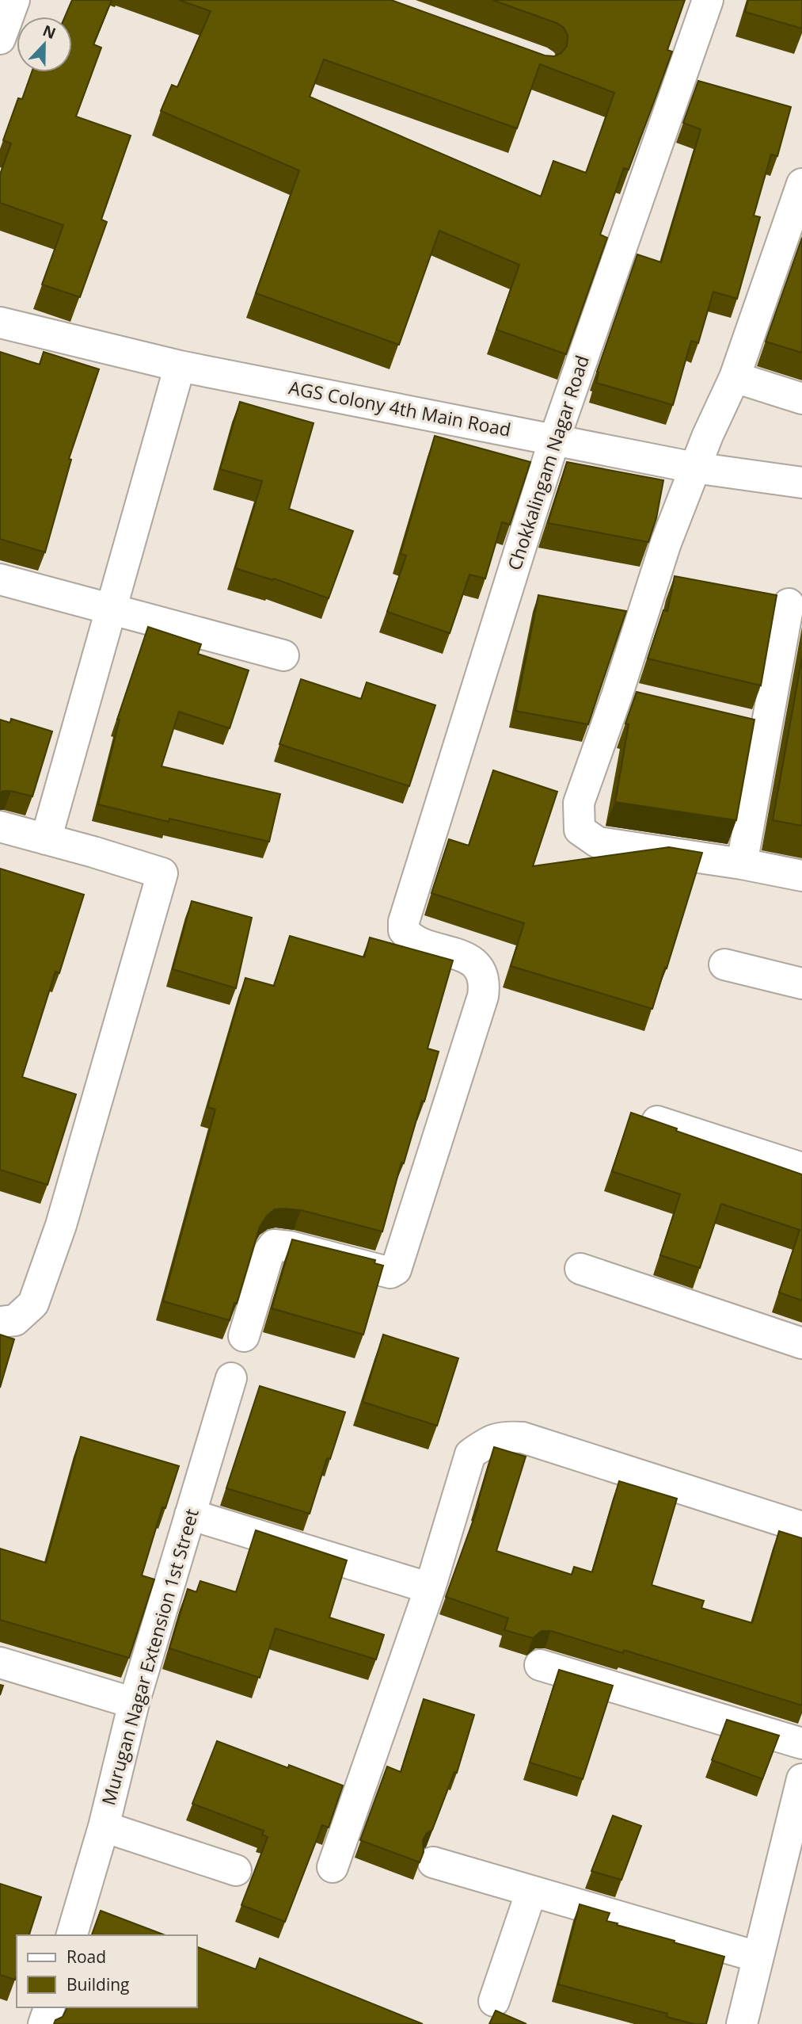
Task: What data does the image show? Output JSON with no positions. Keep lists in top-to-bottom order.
{
  "streets": {
    "street": ["AGS Colony 4th Main Road", "Chokkalingam Nagar Road", "Murugan Nagar Extension 1st Street"]
  },
  "crossings": [
    ["AGS Colony 4th Main Road", "Chokkalingam Nagar Road"]
  ],
  "legend": ["Road", "Building"],
  "north": "top"
}
